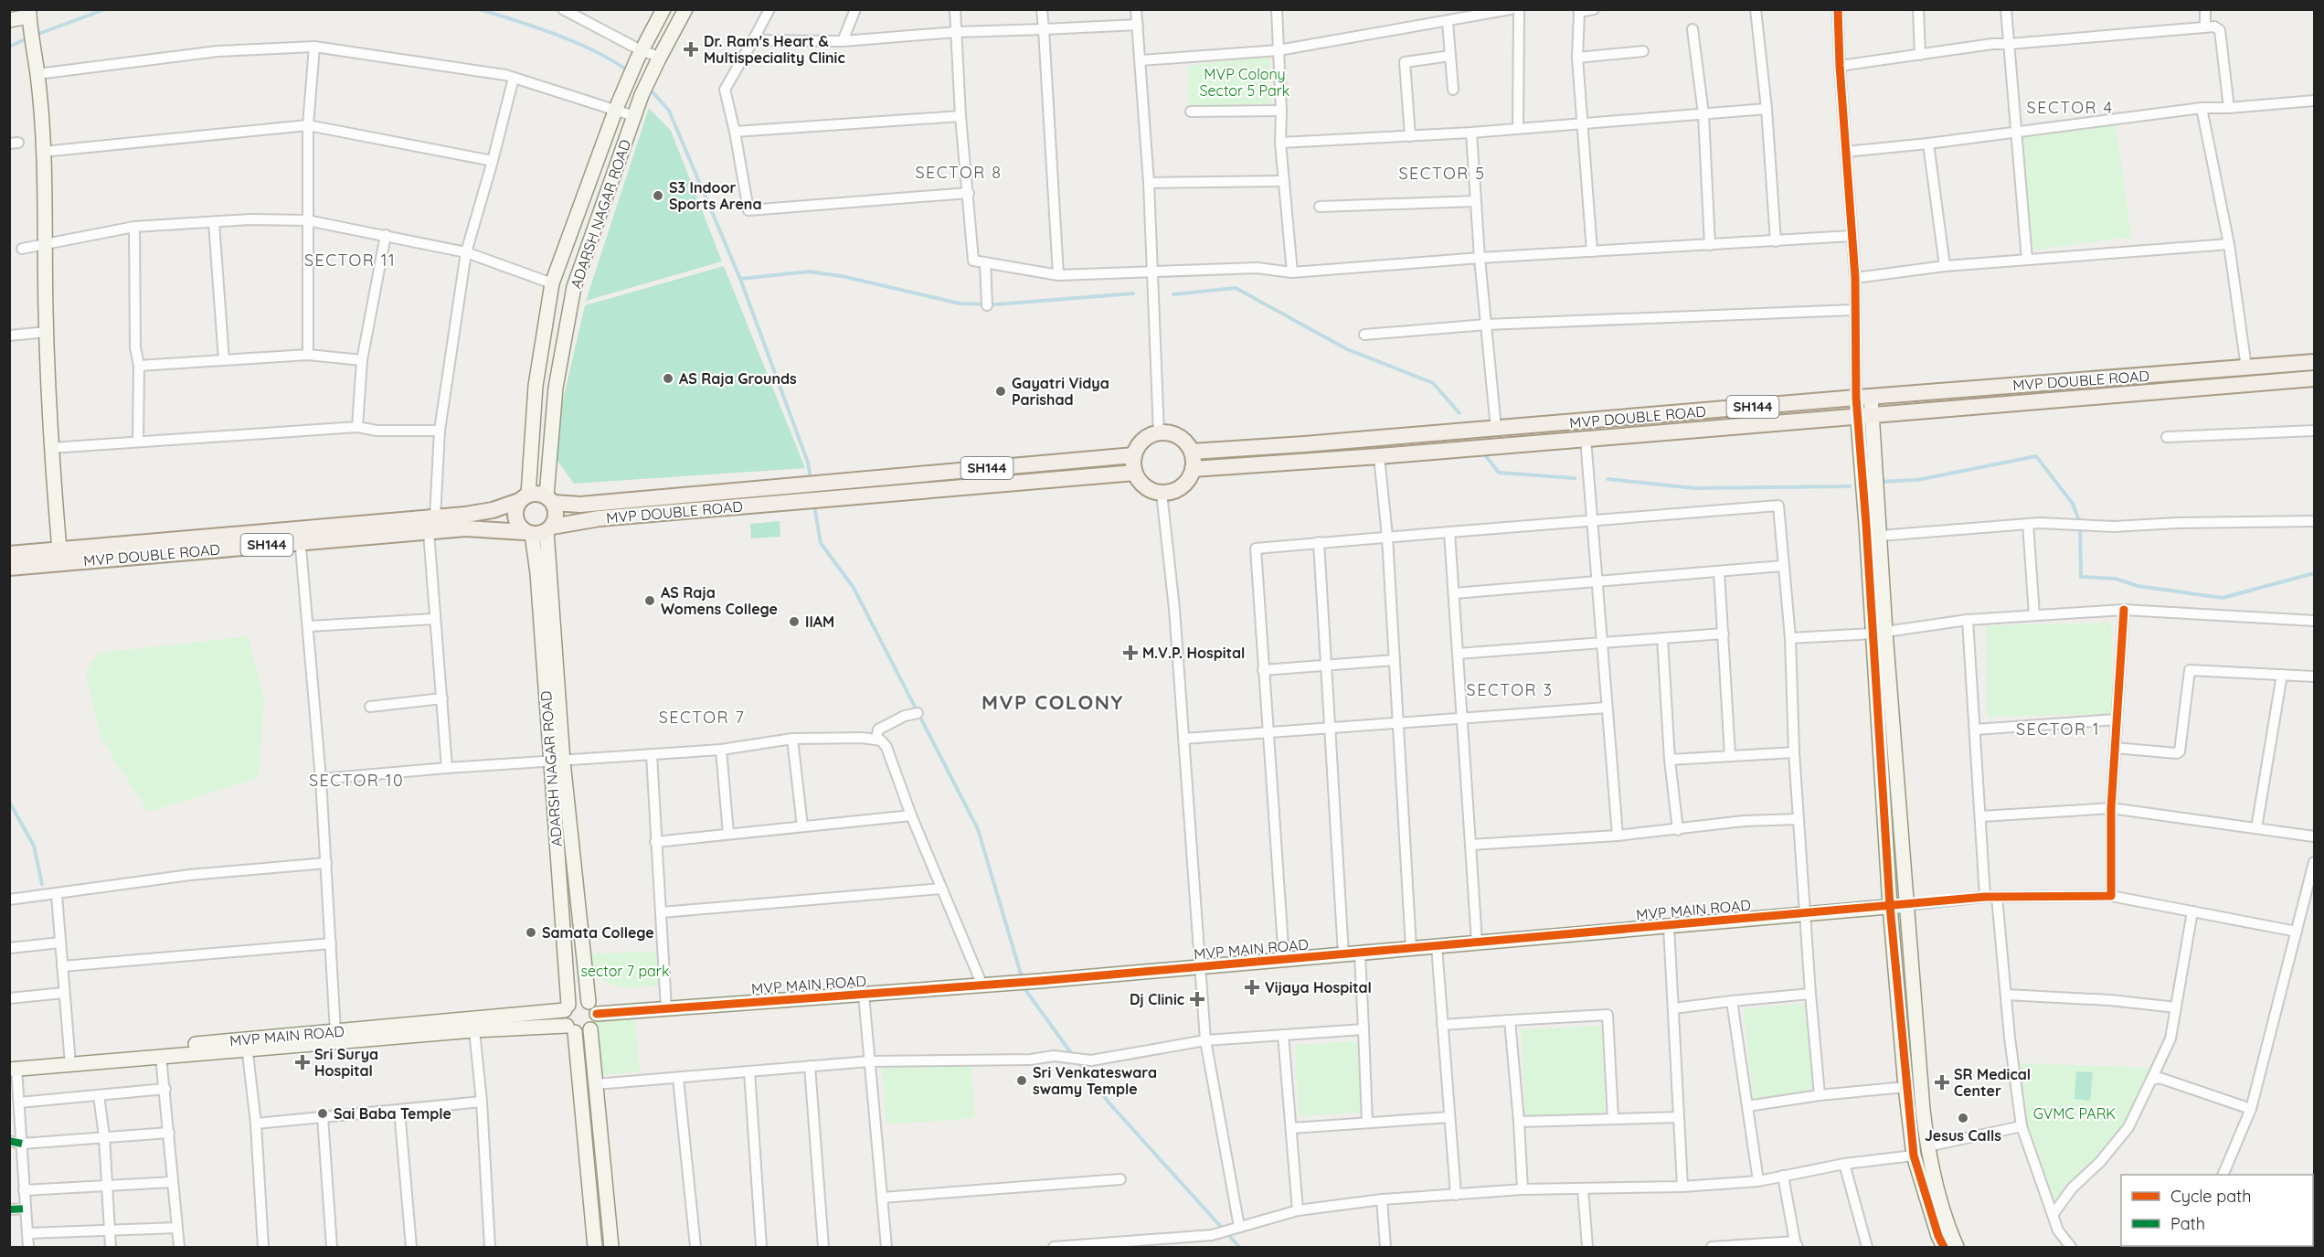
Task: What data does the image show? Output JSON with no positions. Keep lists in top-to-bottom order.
{
  "streets": {
    "main road": ["MVP DOUBLE ROAD", "SH144"],
    "street": ["ADARSH NAGAR ROAD", "MVP MAIN ROAD"]
  },
  "crossings": [
    ["ADARSH NAGAR ROAD", "MVP DOUBLE ROAD"],
    ["ADARSH NAGAR ROAD", "SH144"],
    ["ADARSH NAGAR ROAD", "MVP MAIN ROAD"],
    ["MVP DOUBLE ROAD", "SH144"]
  ],
  "districts": [
    "SECTOR 4",
    "SECTOR 8",
    "SECTOR 5",
    "SECTOR 11",
    "SECTOR 3",
    "MVP COLONY",
    "SECTOR 7",
    "SECTOR 1",
    "SECTOR 10"
  ],
  "parks": ["MVP Colony Sector 5 Park", "sector 7 park", "GVMC PARK"],
  "places": {
    "health": [
      "Dr. Ram's Heart & Multispeciality Clinic",
      "M.V.P. Hospital",
      "Vijaya Hospital",
      "Dj Clinic",
      "Sri Surya Hospital",
      "SR Medical Center"
    ],
    "other": [
      "S3 Indoor Sports Arena",
      "AS Raja Grounds",
      "Gayatri Vidya Parishad",
      "AS Raja Womens College",
      "IIAM",
      "Samata College",
      "Sri Venkateswara swamy Temple",
      "Sai Baba Temple",
      "Jesus Calls"
    ]
  },
  "legend": ["Cycle path", "Path"]
}
